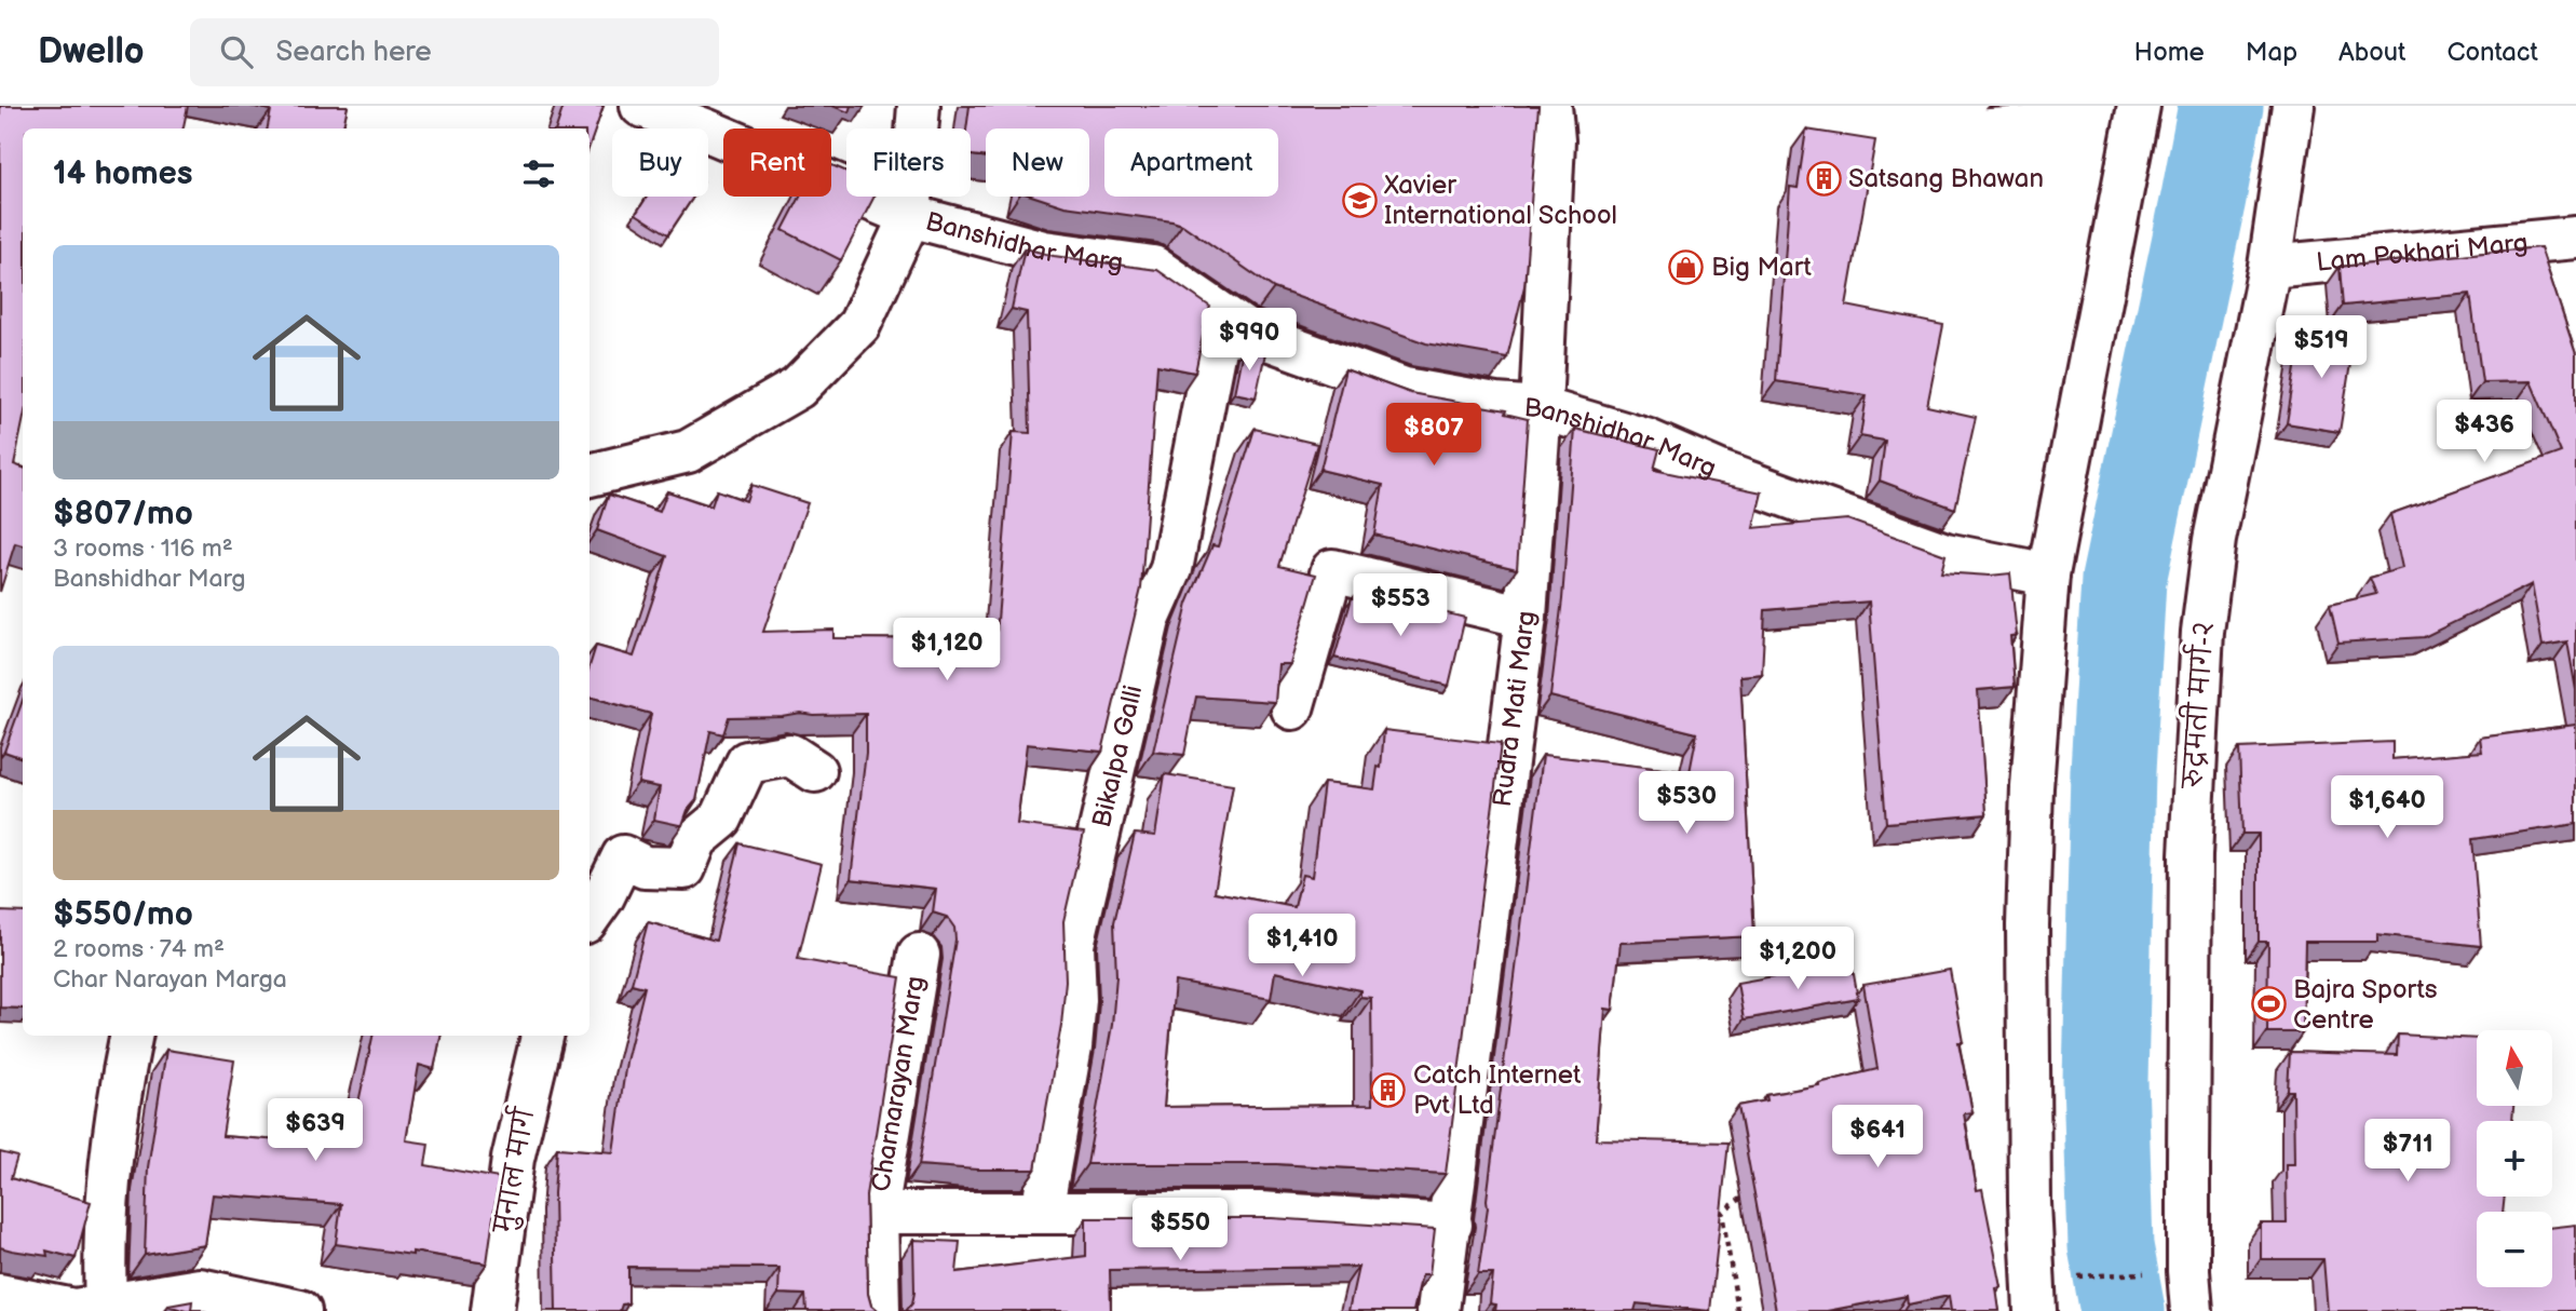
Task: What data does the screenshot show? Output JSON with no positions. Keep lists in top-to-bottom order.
{
  "streets": {
    "street": [
      "Banshidhar Marg",
      "Lam Pokhari Marg",
      "रुद्रमती मार्ग-२",
      "Rudra Mati Marg",
      "Bikalpa Galli",
      "Charnarayan Marg",
      "मुनाल मार्ग"
    ]
  },
  "crossings": [
    ["Banshidhar Marg", "Rudra Mati Marg"],
    ["Banshidhar Marg", "Bikalpa Galli"],
    ["Lam Pokhari Marg", "रुद्रमती मार्ग-२"],
    ["Rudra Mati Marg", "Charnarayan Marg"],
    ["Bikalpa Galli", "Charnarayan Marg"]
  ],
  "places": {
    "building": ["Satsang Bhawan", "Catch Internet Pvt Ltd"],
    "school or university": ["Xavier International School"],
    "shop": ["Big Mart"],
    "sports": ["Bajra Sports Centre"]
  },
  "north": "top",
  "page": {
    "header": "Dwello",
    "search": "Search here",
    "nav": [
      "Home",
      "Map",
      "About",
      "Contact"
    ],
    "chip": [
      "Buy",
      "Rent",
      "Filters",
      "New",
      "Apartment"
    ],
    "heading": "14 homes",
    "list": [
      {
        "name": "$807/mo",
        "note": "3 rooms · 116 m² · Banshidhar Marg"
      },
      {
        "name": "$550/mo",
        "note": "2 rooms · 74 m² · Char Narayan Marga"
      }
    ],
    "price": [
      "$990",
      "$519",
      "$436",
      "$807",
      "$553",
      "$1,120",
      "$530",
      "$1,640",
      "$1,410",
      "$1,200",
      "$639",
      "$641",
      "$711",
      "$550"
    ],
    "map_buttons": ["+", "−"]
  }
}
